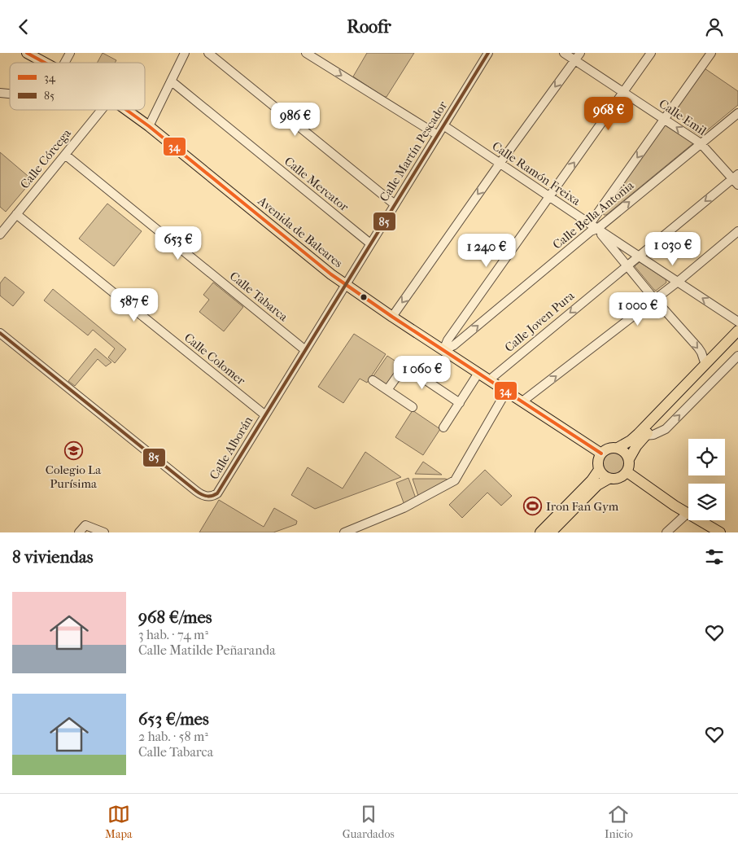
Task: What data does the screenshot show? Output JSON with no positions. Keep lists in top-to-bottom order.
{
  "streets": {
    "main road": ["Avenida de Baleares"],
    "street": [
      "Calle Emil",
      "Calle Martín Pescador",
      "Calle Córcega",
      "Calle Ramón Freixa",
      "Calle Mercator",
      "Calle Bella Antonia",
      "Calle Tabarca",
      "Calle Joven Pura",
      "Calle Colomer",
      "Calle Alborán"
    ]
  },
  "crossings": [
    ["Calle Emil", "Calle Bella Antonia"],
    ["Calle Emil", "Calle Joven Pura"],
    ["Calle Martín Pescador", "Calle Ramón Freixa"],
    ["Calle Martín Pescador", "Calle Mercator"],
    ["Calle Martín Pescador", "Avenida de Baleares"],
    ["Calle Martín Pescador", "Calle Alborán"],
    ["Calle Córcega", "Calle Tabarca"],
    ["Calle Córcega", "Calle Colomer"],
    ["Calle Ramón Freixa", "Calle Bella Antonia"],
    ["Calle Ramón Freixa", "Calle Joven Pura"],
    ["Calle Bella Antonia", "Avenida de Baleares"],
    ["Avenida de Baleares", "Calle Joven Pura"],
    ["Avenida de Baleares", "Calle Alborán"],
    ["Calle Tabarca", "Calle Alborán"],
    ["Calle Colomer", "Calle Alborán"]
  ],
  "places": {
    "school or university": ["Colegio La Purísima"],
    "sports": ["Iron Fan Gym"]
  },
  "lines": ["transit line 34", "transit line 85"],
  "legend": ["34", "85"],
  "page": {
    "header": "Roofr",
    "price": [
      "968 €",
      "986 €",
      "653 €",
      "1 030 €",
      "1 240 €",
      "587 €",
      "1 000 €",
      "1 060 €"
    ],
    "heading": "8 viviendas",
    "list": [
      {
        "name": "968 €/mes",
        "note": "3 hab. · 74 m² · Calle Matilde Peñaranda"
      },
      {
        "name": "653 €/mes",
        "note": "2 hab. · 58 m² · Calle Tabarca"
      }
    ],
    "tabs": ["Mapa", "Guardados", "Inicio"]
  }
}
